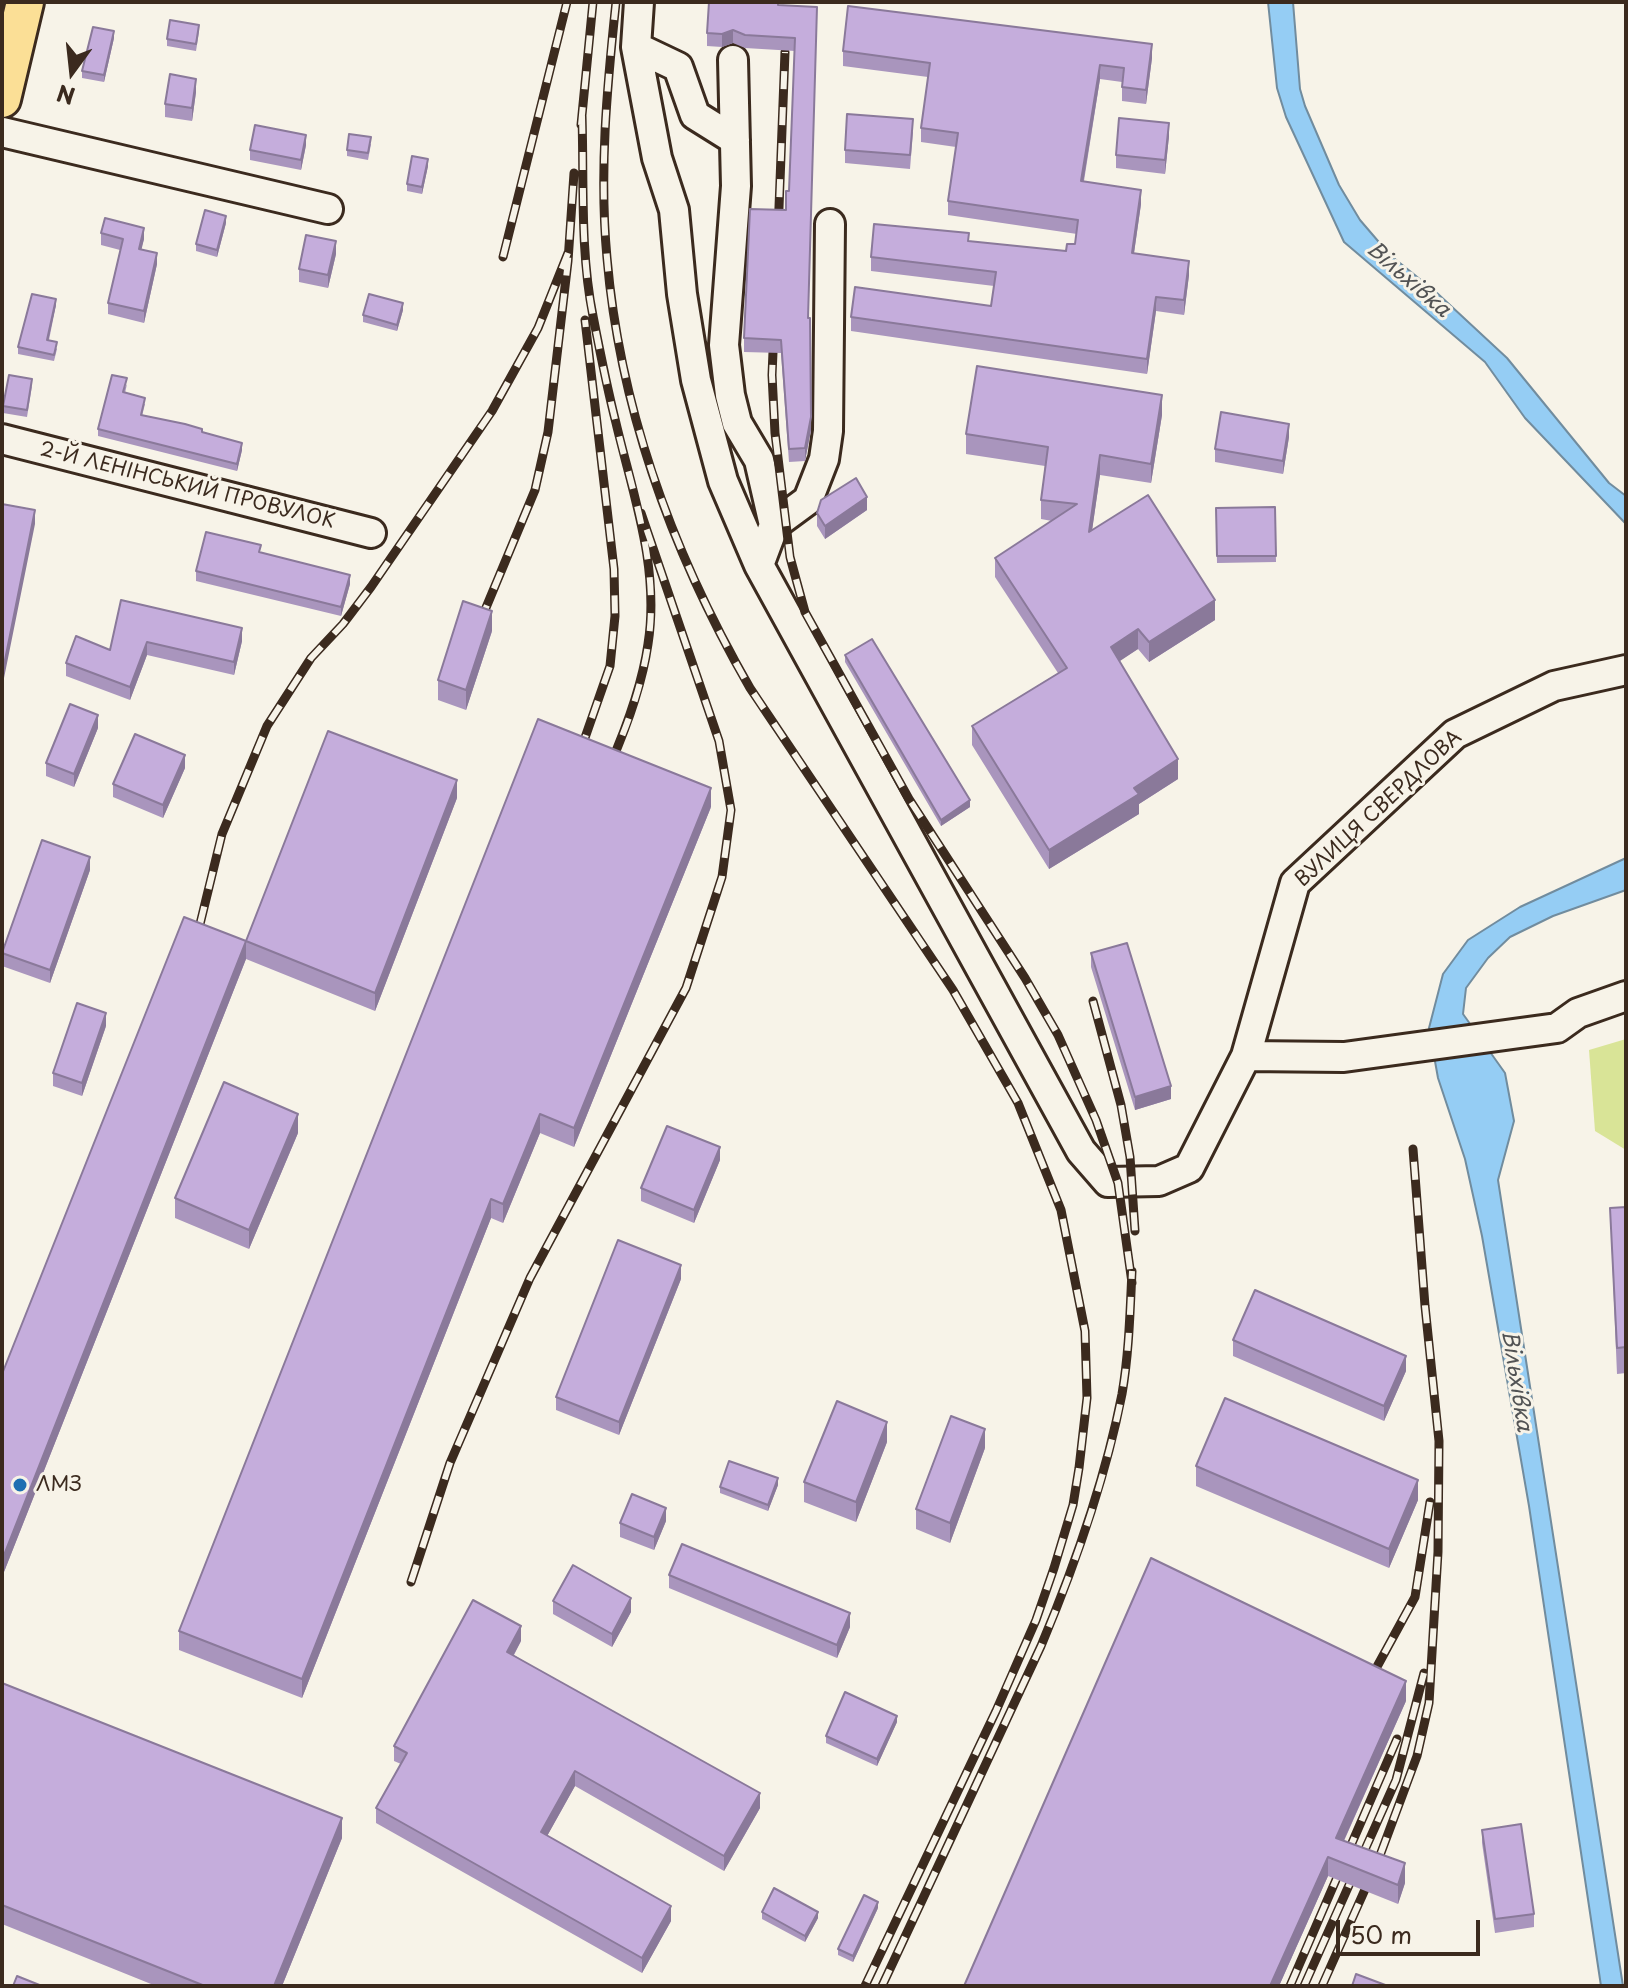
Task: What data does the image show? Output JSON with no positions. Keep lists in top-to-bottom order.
{
  "streets": {
    "street": ["2-Й ЛЕНІНСЬКИЙ ПРОВУЛОК", "ВУЛИЦЯ СВЕРДЛОВА"]
  },
  "water": ["Вільхівка"],
  "places": ["ЛМЗ"],
  "scale_bar": "50 m",
  "north": "bottom"
}
